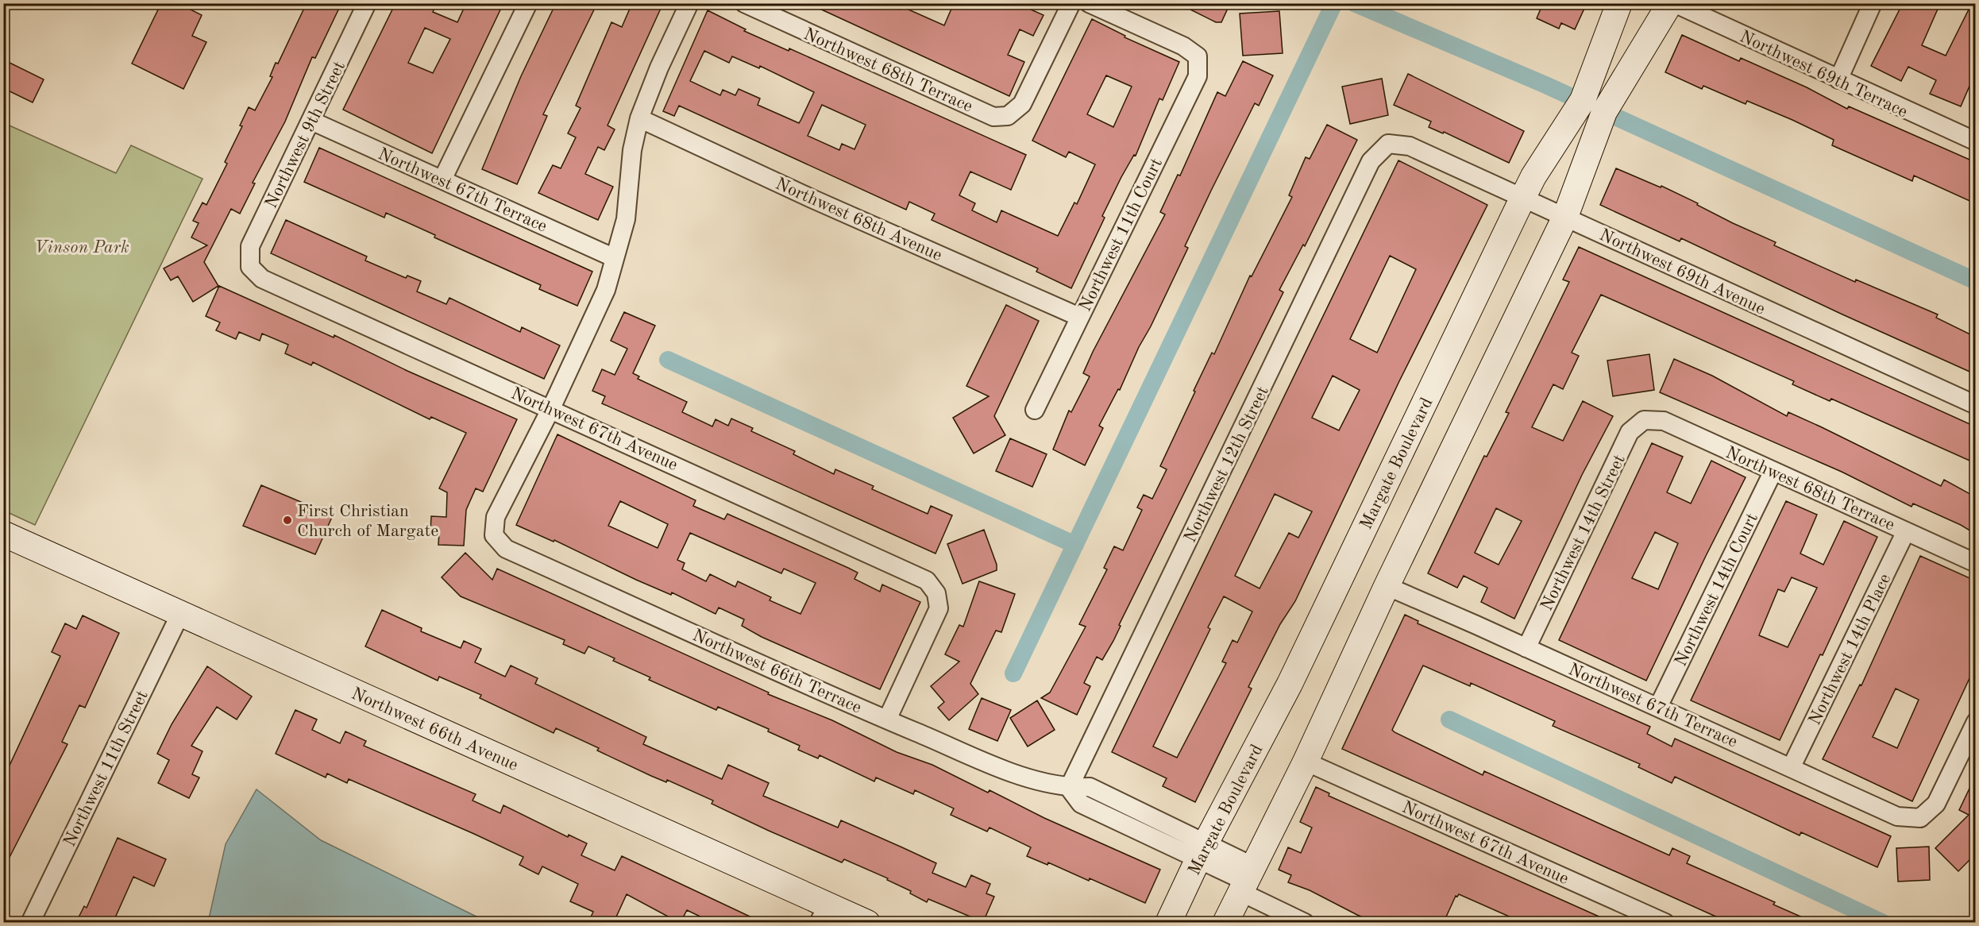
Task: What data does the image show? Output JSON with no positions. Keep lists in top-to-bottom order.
{
  "streets": {
    "street": [
      "Northwest 68th Terrace",
      "Northwest 69th Terrace",
      "Northwest 9th Street",
      "Northwest 67th Terrace",
      "Northwest 68th Avenue",
      "Northwest 11th Court",
      "Northwest 69th Avenue",
      "Northwest 67th Avenue",
      "Margate Boulevard",
      "Northwest 12th Street",
      "Northwest 14th Street",
      "Northwest 14th Court",
      "Northwest 14th Place",
      "Northwest 66th Terrace",
      "Northwest 66th Avenue",
      "Northwest 11th Street"
    ]
  },
  "crossings": [
    ["Northwest 68th Terrace", "Northwest 14th Street"],
    ["Northwest 68th Terrace", "Northwest 14th Court"],
    ["Northwest 68th Terrace", "Northwest 14th Place"],
    ["Northwest 9th Street", "Northwest 67th Terrace"],
    ["Northwest 9th Street", "Northwest 67th Avenue"],
    ["Northwest 67th Terrace", "Northwest 14th Street"],
    ["Northwest 67th Terrace", "Northwest 14th Court"],
    ["Northwest 67th Terrace", "Northwest 14th Place"],
    ["Northwest 68th Avenue", "Northwest 11th Court"],
    ["Northwest 69th Avenue", "Margate Boulevard"],
    ["Northwest 69th Avenue", "Northwest 12th Street"],
    ["Northwest 67th Avenue", "Northwest 66th Terrace"],
    ["Margate Boulevard", "Northwest 66th Terrace"],
    ["Northwest 12th Street", "Northwest 66th Terrace"],
    ["Northwest 66th Avenue", "Northwest 11th Street"]
  ],
  "parks": ["Vinson Park"],
  "places": ["First Christian Church of Margate"]
}
